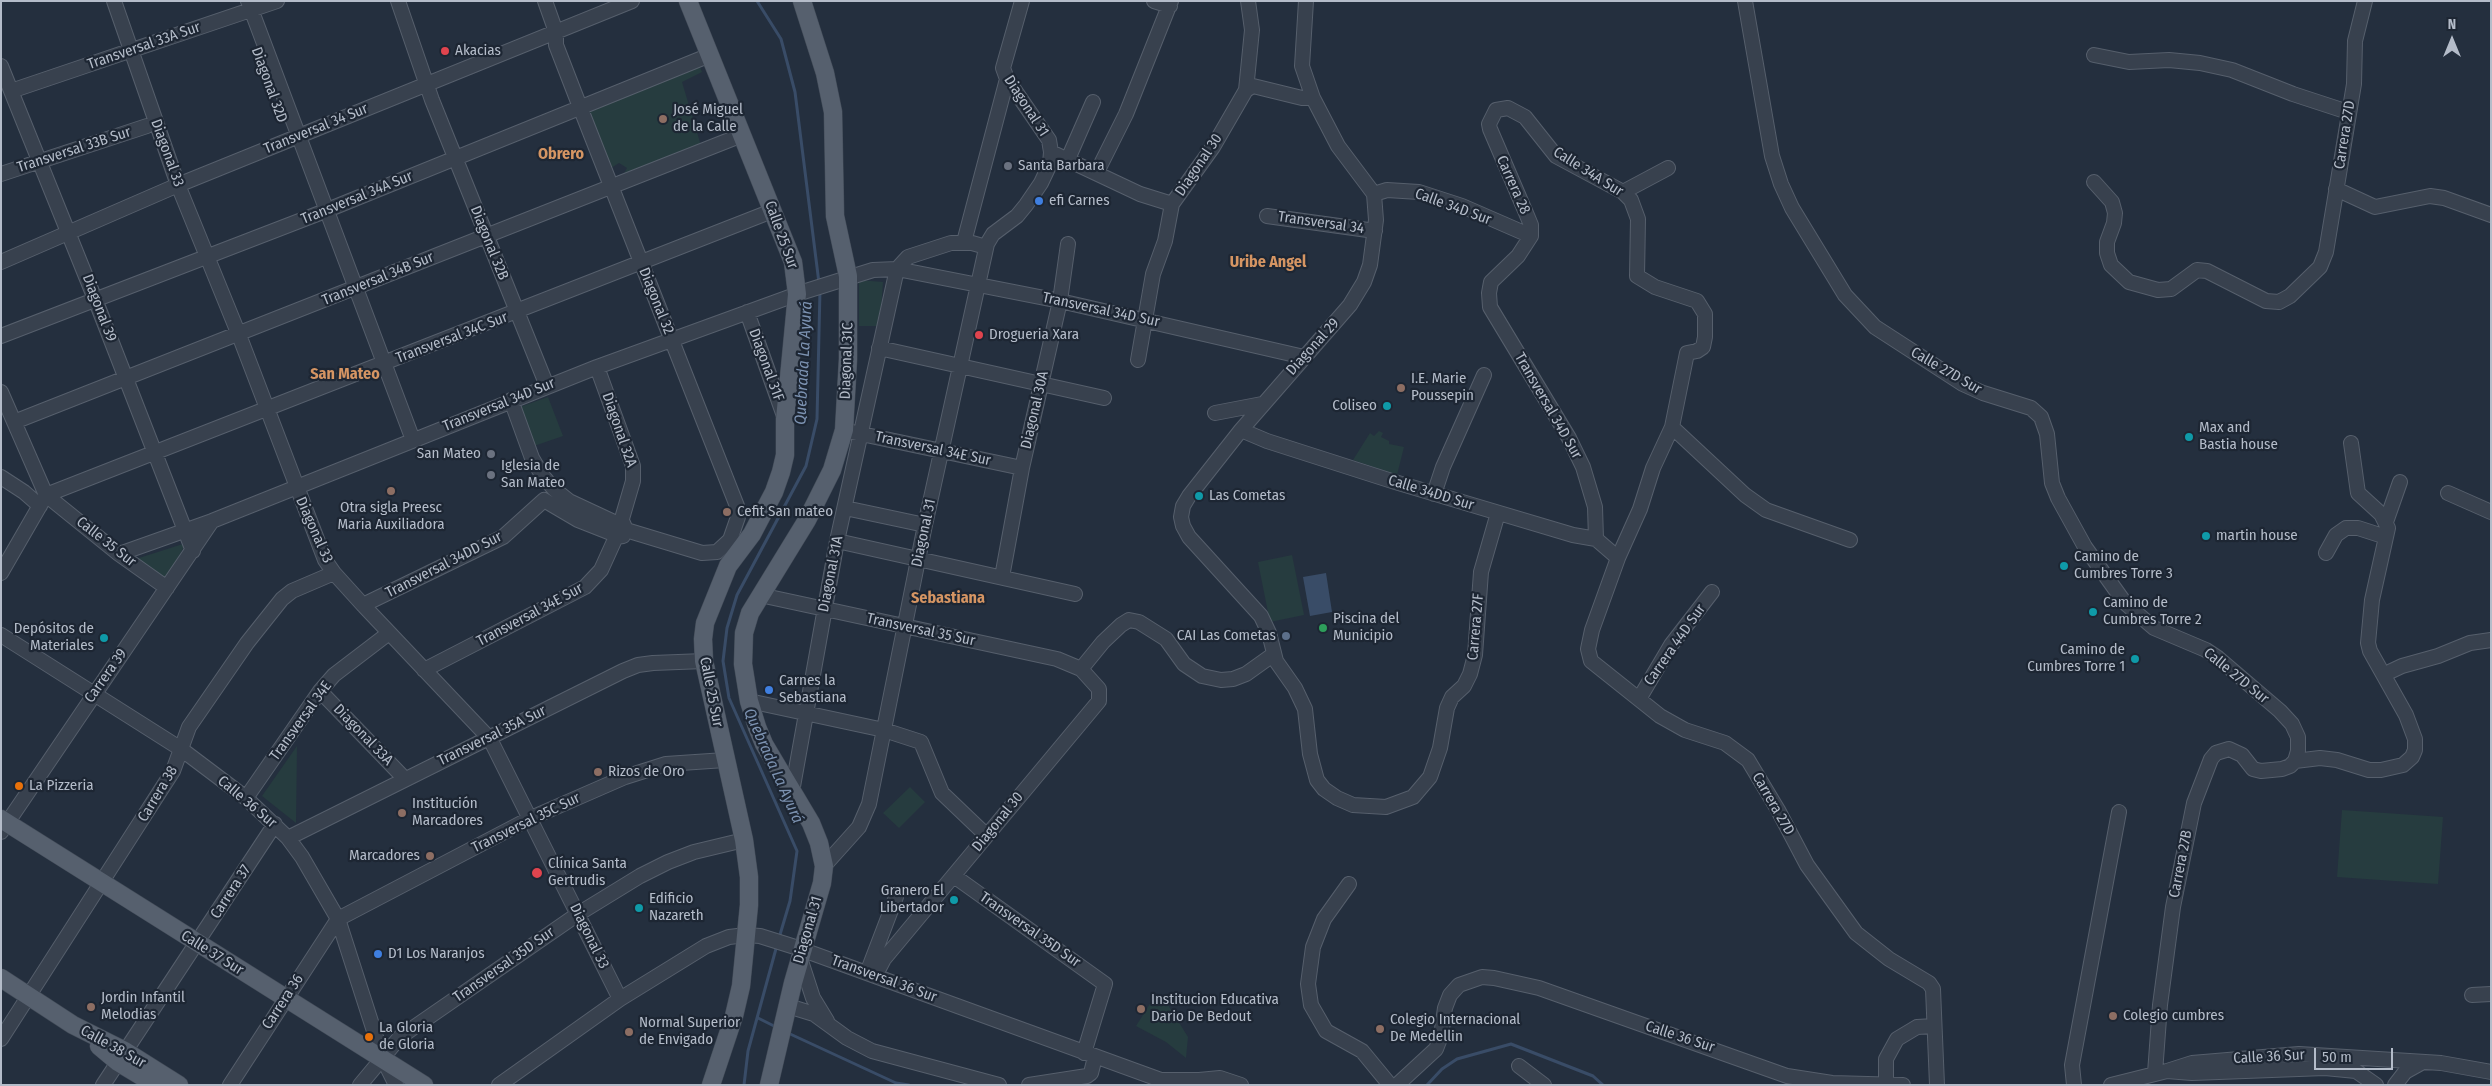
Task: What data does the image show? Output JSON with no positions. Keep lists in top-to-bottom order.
{
  "streets": {
    "main road": [
      "Diagonal 31",
      "Calle 25 Sur",
      "Diagonal 31C",
      "Calle 37 Sur",
      "Calle 38 Sur"
    ],
    "street": [
      "Transversal 33A Sur",
      "Diagonal 32D",
      "Transversal 34 Sur",
      "Carrera 27D",
      "Transversal 33B Sur",
      "Diagonal 33",
      "Diagonal 30",
      "Calle 34A Sur",
      "Carrera 28",
      "Transversal 34A Sur",
      "Calle 34D Sur",
      "Transversal 34",
      "Diagonal 32B",
      "Transversal 34B Sur",
      "Diagonal 32",
      "Diagonal 39",
      "Transversal 34D Sur",
      "Transversal 34C Sur",
      "Diagonal 29",
      "Diagonal 31F",
      "Calle 27D Sur",
      "Diagonal 30A",
      "Diagonal 32A",
      "Transversal 34E Sur",
      "Calle 34DD Sur",
      "Calle 35 Sur",
      "Transversal 34DD Sur",
      "Diagonal 31A",
      "Carrera 27F",
      "Transversal 35 Sur",
      "Carrera 44D Sur",
      "Carrera 39",
      "Transversal 34E",
      "Diagonal 33A",
      "Transversal 35A Sur",
      "Carrera 38",
      "Calle 36 Sur",
      "Transversal 35C Sur",
      "Carrera 27B",
      "Carrera 37",
      "Transversal 35D Sur",
      "Transversal 36 Sur",
      "Carrera 36"
    ]
  },
  "crossings": [
    ["Transversal 33A Sur", "Diagonal 32D"],
    ["Transversal 33A Sur", "Diagonal 33"],
    ["Transversal 33A Sur", "Diagonal 39"],
    ["Diagonal 32D", "Transversal 34 Sur"],
    ["Diagonal 32D", "Transversal 34A Sur"],
    ["Diagonal 32D", "Transversal 34B Sur"],
    ["Diagonal 32D", "Transversal 34D Sur"],
    ["Diagonal 32D", "Transversal 34C Sur"],
    ["Diagonal 31", "Transversal 34D Sur"],
    ["Diagonal 31", "Diagonal 31C"],
    ["Diagonal 31", "Transversal 34E Sur"],
    ["Diagonal 31", "Transversal 35 Sur"],
    ["Diagonal 31", "Transversal 36 Sur"],
    ["Transversal 34 Sur", "Diagonal 33"],
    ["Transversal 34 Sur", "Diagonal 32B"],
    ["Transversal 34 Sur", "Diagonal 32"],
    ["Transversal 34 Sur", "Diagonal 39"],
    ["Carrera 27D", "Calle 34A Sur"],
    ["Carrera 27D", "Carrera 44D Sur"],
    ["Transversal 33B Sur", "Diagonal 33"],
    ["Transversal 33B Sur", "Diagonal 39"],
    ["Diagonal 33", "Transversal 34A Sur"],
    ["Diagonal 33", "Transversal 34B Sur"],
    ["Diagonal 33", "Transversal 34D Sur"],
    ["Diagonal 33", "Transversal 34C Sur"],
    ["Diagonal 33", "Transversal 34E Sur"],
    ["Diagonal 33", "Transversal 34DD Sur"],
    ["Diagonal 33", "Transversal 34E"],
    ["Diagonal 33", "Transversal 35A Sur"],
    ["Diagonal 33", "Carrera 38"],
    ["Diagonal 33", "Transversal 35C Sur"],
    ["Diagonal 33", "Transversal 35D Sur"],
    ["Diagonal 33", "Transversal 36 Sur"],
    ["Diagonal 30", "Transversal 34D Sur"],
    ["Diagonal 30", "Transversal 35 Sur"],
    ["Diagonal 30", "Transversal 35D Sur"],
    ["Diagonal 30", "Transversal 36 Sur"],
    ["Calle 34A Sur", "Carrera 28"],
    ["Carrera 28", "Calle 34D Sur"],
    ["Carrera 28", "Transversal 34D Sur"],
    ["Transversal 34A Sur", "Calle 25 Sur"],
    ["Transversal 34A Sur", "Diagonal 32B"],
    ["Transversal 34A Sur", "Diagonal 32"],
    ["Transversal 34A Sur", "Diagonal 39"],
    ["Calle 34D Sur", "Transversal 34D Sur"],
    ["Calle 34D Sur", "Diagonal 29"],
    ["Transversal 34", "Diagonal 29"],
    ["Calle 25 Sur", "Transversal 34B Sur"],
    ["Calle 25 Sur", "Transversal 34D Sur"],
    ["Calle 25 Sur", "Transversal 34C Sur"],
    ["Calle 25 Sur", "Diagonal 31F"],
    ["Calle 25 Sur", "Transversal 35A Sur"],
    ["Calle 25 Sur", "Transversal 35C Sur"],
    ["Calle 25 Sur", "Transversal 35D Sur"],
    ["Calle 25 Sur", "Transversal 36 Sur"],
    ["Diagonal 32B", "Transversal 34B Sur"],
    ["Diagonal 32B", "Transversal 34D Sur"],
    ["Diagonal 32B", "Transversal 34C Sur"],
    ["Transversal 34B Sur", "Diagonal 32"],
    ["Transversal 34B Sur", "Diagonal 39"],
    ["Diagonal 32", "Transversal 34D Sur"],
    ["Diagonal 32", "Transversal 34C Sur"],
    ["Diagonal 32", "Diagonal 32A"],
    ["Diagonal 32", "Transversal 34E Sur"],
    ["Diagonal 32", "Transversal 34DD Sur"],
    ["Diagonal 39", "Transversal 34D Sur"],
    ["Diagonal 39", "Transversal 34C Sur"],
    ["Diagonal 39", "Carrera 39"],
    ["Transversal 34D Sur", "Diagonal 29"],
    ["Transversal 34D Sur", "Diagonal 31F"],
    ["Transversal 34D Sur", "Diagonal 30A"],
    ["Transversal 34D Sur", "Diagonal 32A"],
    ["Transversal 34D Sur", "Calle 34DD Sur"],
    ["Transversal 34D Sur", "Calle 35 Sur"],
    ["Transversal 34D Sur", "Diagonal 31A"],
    ["Transversal 34D Sur", "Carrera 39"],
    ["Transversal 34C Sur", "Calle 35 Sur"],
    ["Diagonal 29", "Calle 34DD Sur"],
    ["Diagonal 29", "Carrera 27F"],
    ["Diagonal 31C", "Transversal 34E Sur"],
    ["Diagonal 31C", "Diagonal 31A"],
    ["Diagonal 31C", "Transversal 35 Sur"],
    ["Calle 27D Sur", "Carrera 27B"],
    ["Diagonal 30A", "Transversal 34E Sur"],
    ["Diagonal 32A", "Transversal 34E Sur"],
    ["Diagonal 32A", "Transversal 34DD Sur"],
    ["Transversal 34E Sur", "Transversal 34DD Sur"],
    ["Transversal 34E Sur", "Diagonal 31A"],
    ["Calle 34DD Sur", "Carrera 27F"],
    ["Calle 35 Sur", "Carrera 39"],
    ["Diagonal 31A", "Transversal 35 Sur"],
    ["Carrera 39", "Calle 36 Sur"],
    ["Carrera 39", "Calle 37 Sur"],
    ["Transversal 34E", "Diagonal 33A"],
    ["Transversal 34E", "Calle 36 Sur"],
    ["Diagonal 33A", "Transversal 35A Sur"],
    ["Transversal 35A Sur", "Calle 36 Sur"],
    ["Carrera 38", "Calle 36 Sur"],
    ["Carrera 38", "Calle 37 Sur"],
    ["Carrera 38", "Calle 38 Sur"],
    ["Calle 36 Sur", "Transversal 35C Sur"],
    ["Calle 36 Sur", "Carrera 27B"],
    ["Calle 36 Sur", "Carrera 37"],
    ["Calle 36 Sur", "Transversal 35D Sur"],
    ["Calle 36 Sur", "Calle 37 Sur"],
    ["Calle 36 Sur", "Carrera 36"],
    ["Transversal 35C Sur", "Carrera 36"],
    ["Carrera 37", "Calle 37 Sur"],
    ["Carrera 37", "Calle 38 Sur"],
    ["Transversal 35D Sur", "Calle 37 Sur"],
    ["Transversal 35D Sur", "Transversal 36 Sur"],
    ["Calle 37 Sur", "Carrera 36"]
  ],
  "districts": [
    "Obrero",
    "Uribe Angel",
    "San Mateo",
    "Sebastiana"
  ],
  "water": ["Quebrada La Ayurá"],
  "places": [
    "Akacias",
    "José Miguel de la Calle",
    "Santa Barbara",
    "efi Carnes",
    "Drogueria Xara",
    "I.E. Marie Poussepin",
    "Coliseo",
    "Max and Bastia house",
    "San Mateo",
    "Iglesia de San Mateo",
    "Otra sigla Preesc Maria Auxiliadora",
    "Las Cometas",
    "Cefit San mateo",
    "martin house",
    "Camino de Cumbres Torre 3",
    "Camino de Cumbres Torre 2",
    "Piscina del Municipio",
    "CAI Las Cometas",
    "Depósitos de Materiales",
    "Camino de Cumbres Torre 1",
    "Carnes la Sebastiana",
    "Rizos de Oro",
    "La Pizzeria",
    "Institución Marcadores",
    "Marcadores",
    "Clínica Santa Gertrudis",
    "Granero El Libertador",
    "Edificio Nazareth",
    "D1 Los Naranjos",
    "Jordin Infantil Melodias",
    "Institucion Educativa Dario De Bedout",
    "Colegio cumbres",
    "Colegio Internacional De Medellin",
    "Normal Superior de Envigado",
    "La Gloria de Gloria"
  ],
  "scale_bar": "50 m",
  "north": "top"
}
